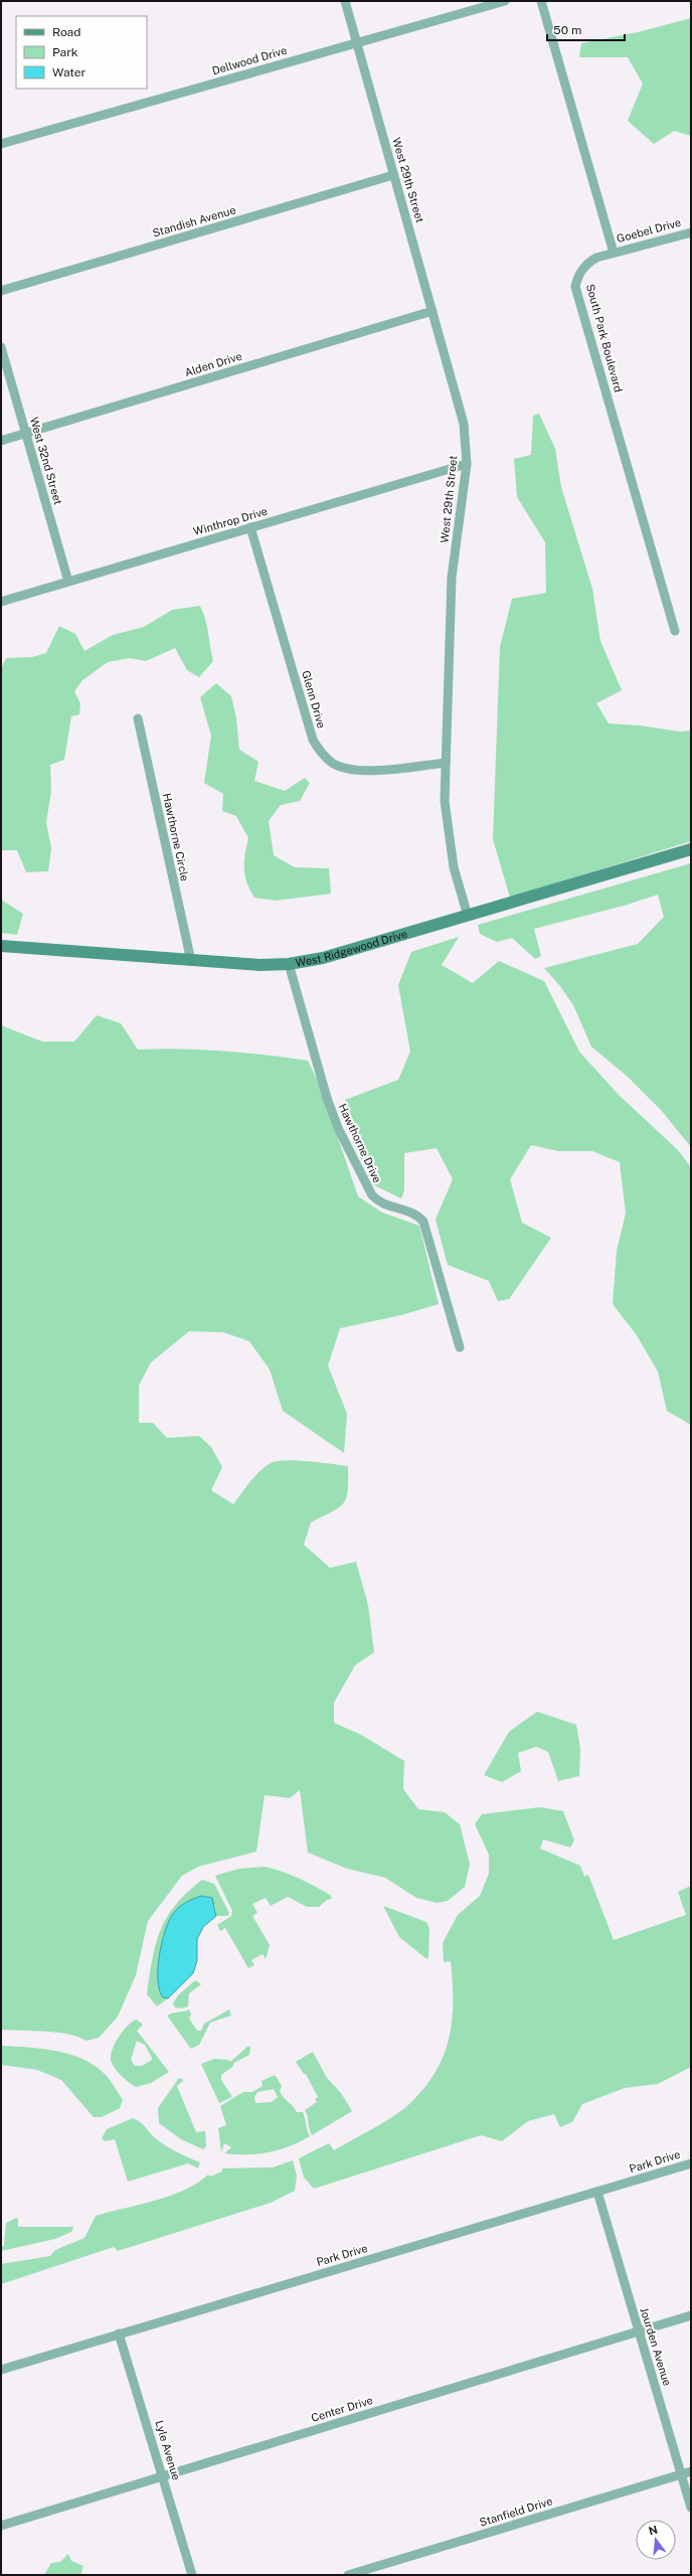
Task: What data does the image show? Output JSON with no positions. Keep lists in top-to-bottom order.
{
  "streets": {
    "street": [
      "Dellwood Drive",
      "West 29th Street",
      "Standish Avenue",
      "Goebel Drive",
      "South Park Boulevard",
      "Alden Drive",
      "West 32nd Street",
      "Winthrop Drive",
      "Glenn Drive",
      "Hawthorne Circle",
      "West Ridgewood Drive",
      "Hawthorne Drive",
      "Park Drive",
      "Jourden Avenue",
      "Center Drive",
      "Lyle Avenue",
      "Stanfield Drive"
    ]
  },
  "crossings": [
    ["Dellwood Drive", "West 29th Street"],
    ["West 29th Street", "Standish Avenue"],
    ["West 29th Street", "Alden Drive"],
    ["West 29th Street", "Winthrop Drive"],
    ["West 29th Street", "Glenn Drive"],
    ["West 29th Street", "West Ridgewood Drive"],
    ["Goebel Drive", "South Park Boulevard"],
    ["Alden Drive", "West 32nd Street"],
    ["West 32nd Street", "Winthrop Drive"],
    ["Winthrop Drive", "Glenn Drive"],
    ["Hawthorne Circle", "West Ridgewood Drive"],
    ["West Ridgewood Drive", "Hawthorne Drive"],
    ["Park Drive", "Jourden Avenue"],
    ["Park Drive", "Lyle Avenue"],
    ["Jourden Avenue", "Center Drive"],
    ["Jourden Avenue", "Stanfield Drive"],
    ["Center Drive", "Lyle Avenue"]
  ],
  "legend": ["Road", "Park", "Water"],
  "scale_bar": "50 m",
  "north": "top"
}
